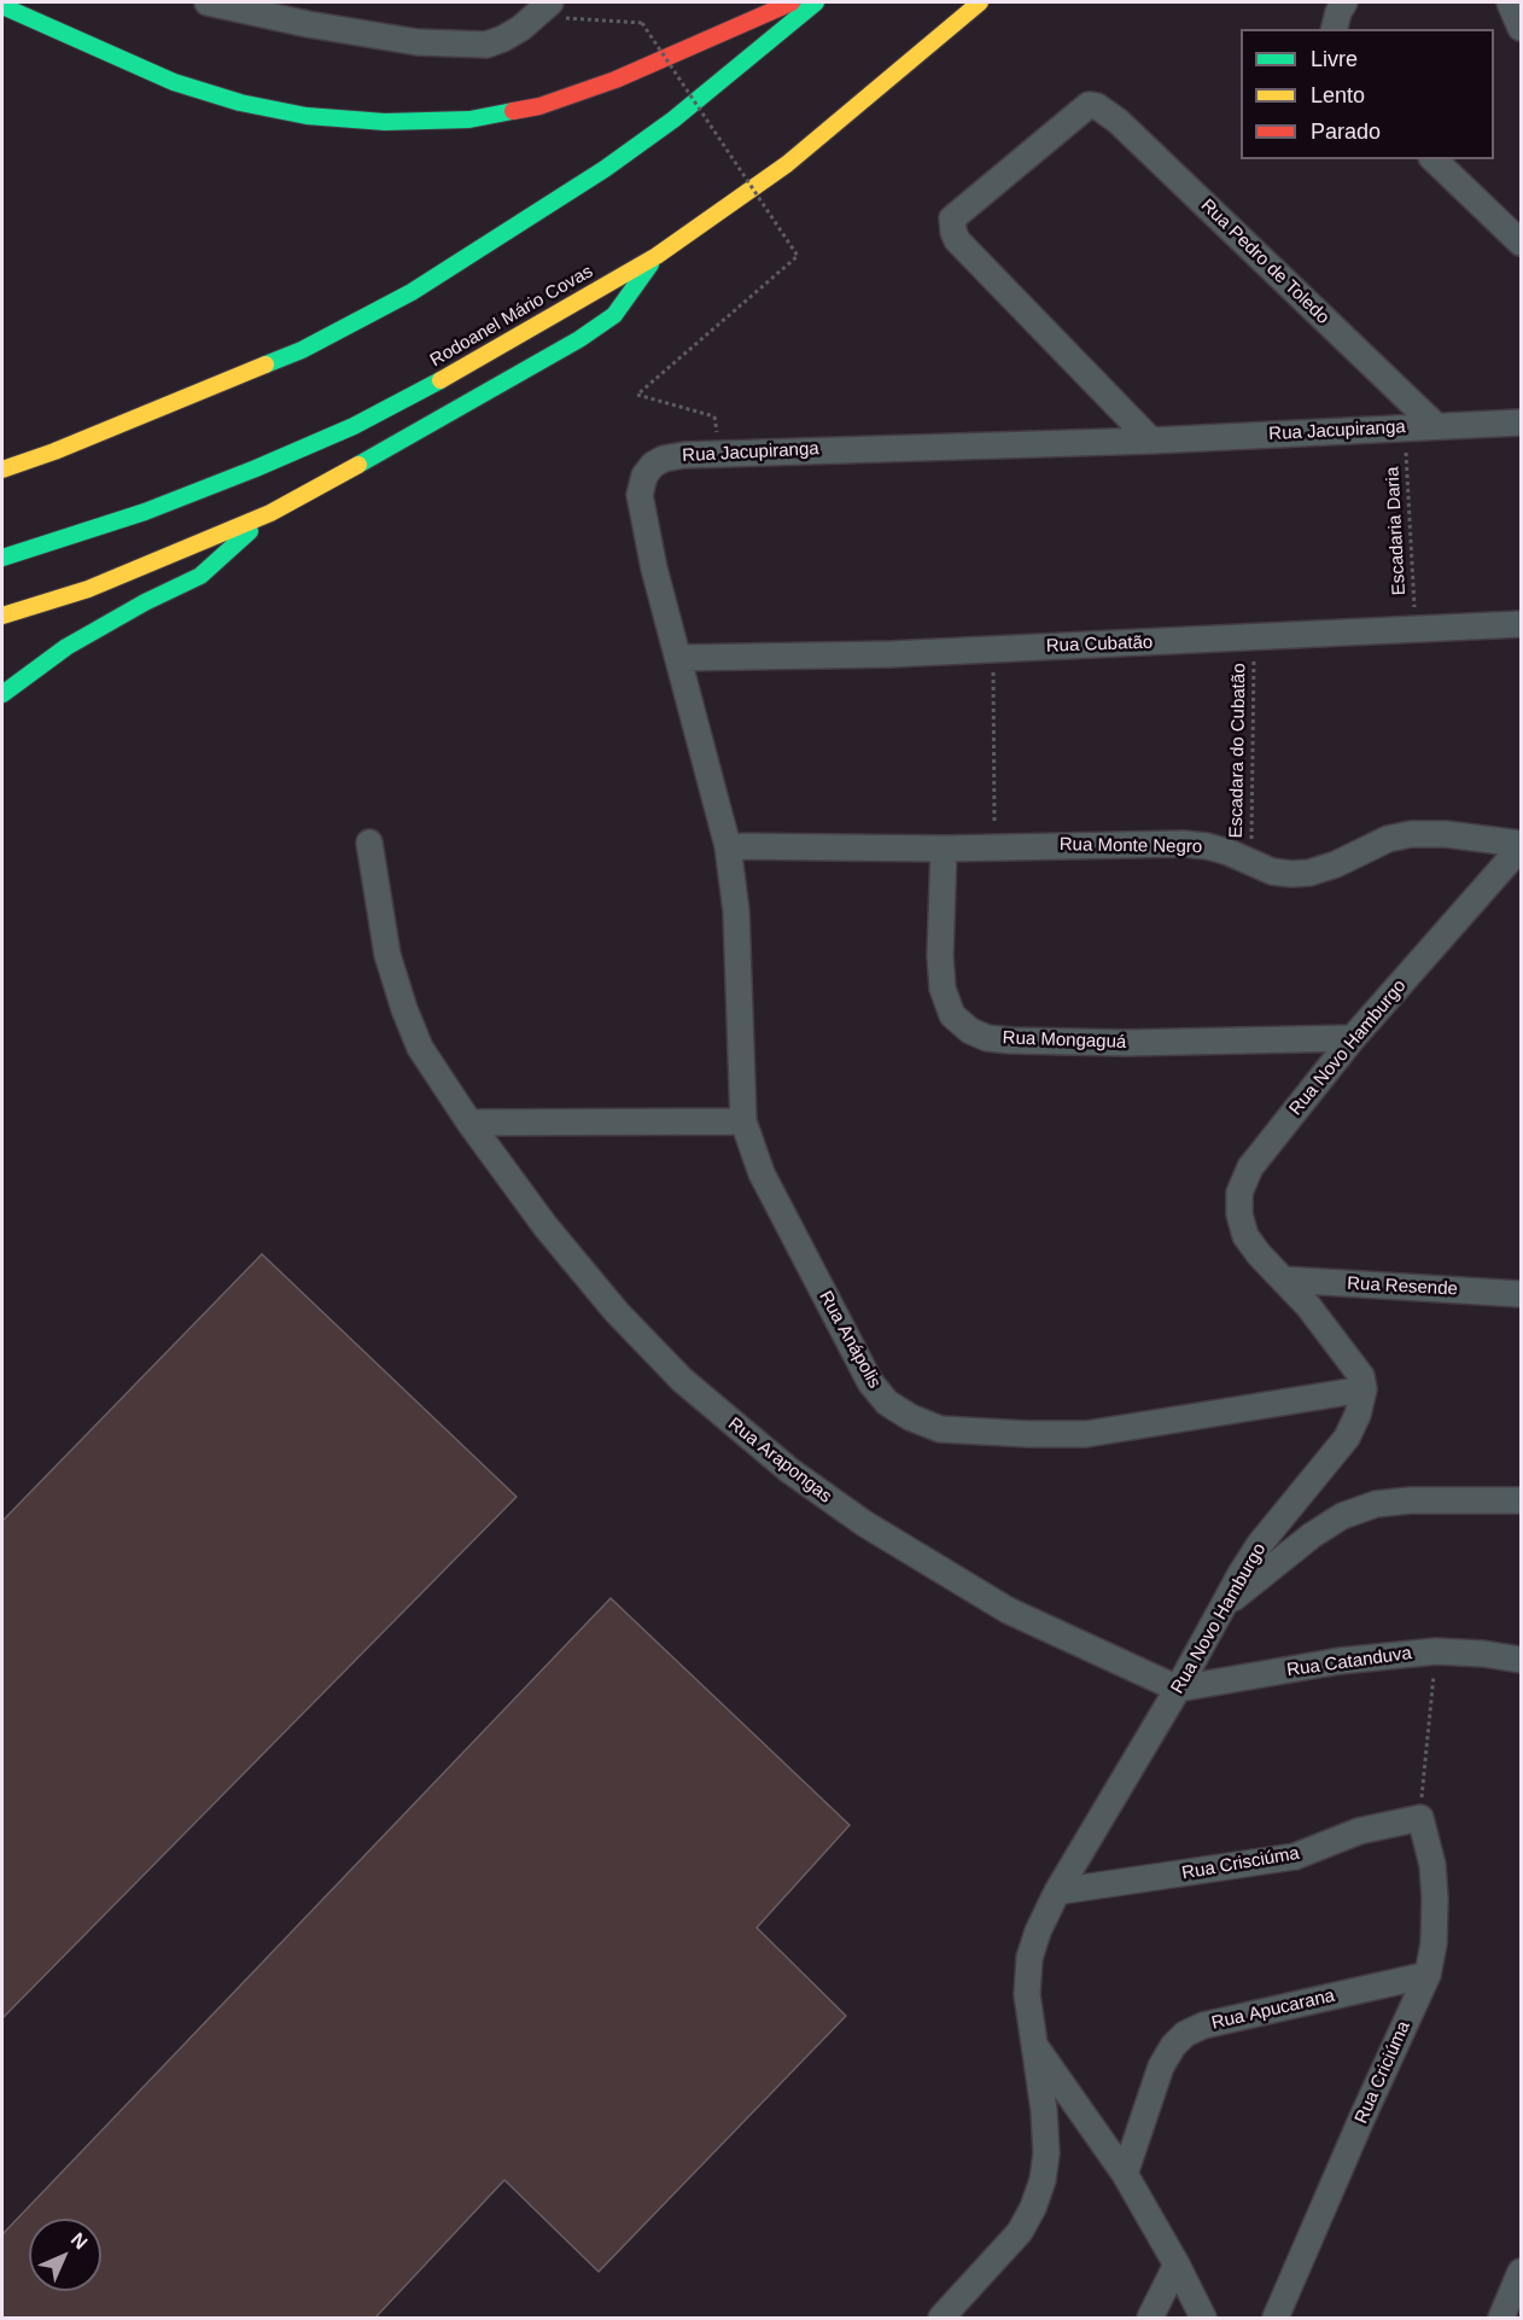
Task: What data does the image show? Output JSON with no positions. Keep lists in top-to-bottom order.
{
  "streets": {
    "highway": ["Rodoanel Mário Covas"],
    "street": [
      "Rua Pedro de Toledo",
      "Rua Jacupiranga",
      "Rua Cubatão",
      "Rua Monte Negro",
      "Rua Mongaguá",
      "Rua Novo Hamburgo",
      "Rua Resende",
      "Rua Anápolis",
      "Rua Arapongas",
      "Rua Catanduva",
      "Rua Crisciúma",
      "Rua Apucarana",
      "Rua Criciúma"
    ],
    "path": ["Escadaria Daria", "Escadara do Cubatão"]
  },
  "crossings": [
    ["Rua Pedro de Toledo", "Rua Jacupiranga"],
    ["Rua Jacupiranga", "Escadaria Daria"],
    ["Rua Jacupiranga", "Rua Cubatão"],
    ["Rua Jacupiranga", "Rua Monte Negro"],
    ["Rua Jacupiranga", "Rua Anápolis"],
    ["Escadaria Daria", "Rua Cubatão"],
    ["Rua Cubatão", "Escadara do Cubatão"],
    ["Escadara do Cubatão", "Rua Monte Negro"],
    ["Rua Monte Negro", "Rua Mongaguá"],
    ["Rua Monte Negro", "Rua Novo Hamburgo"],
    ["Rua Mongaguá", "Rua Novo Hamburgo"],
    ["Rua Novo Hamburgo", "Rua Resende"],
    ["Rua Novo Hamburgo", "Rua Anápolis"],
    ["Rua Novo Hamburgo", "Rua Arapongas"],
    ["Rua Novo Hamburgo", "Rua Catanduva"],
    ["Rua Novo Hamburgo", "Rua Crisciúma"],
    ["Rua Arapongas", "Rua Catanduva"],
    ["Rua Crisciúma", "Rua Criciúma"],
    ["Rua Apucarana", "Rua Criciúma"]
  ],
  "legend": ["Livre", "Lento", "Parado"],
  "north": "top right"
}
